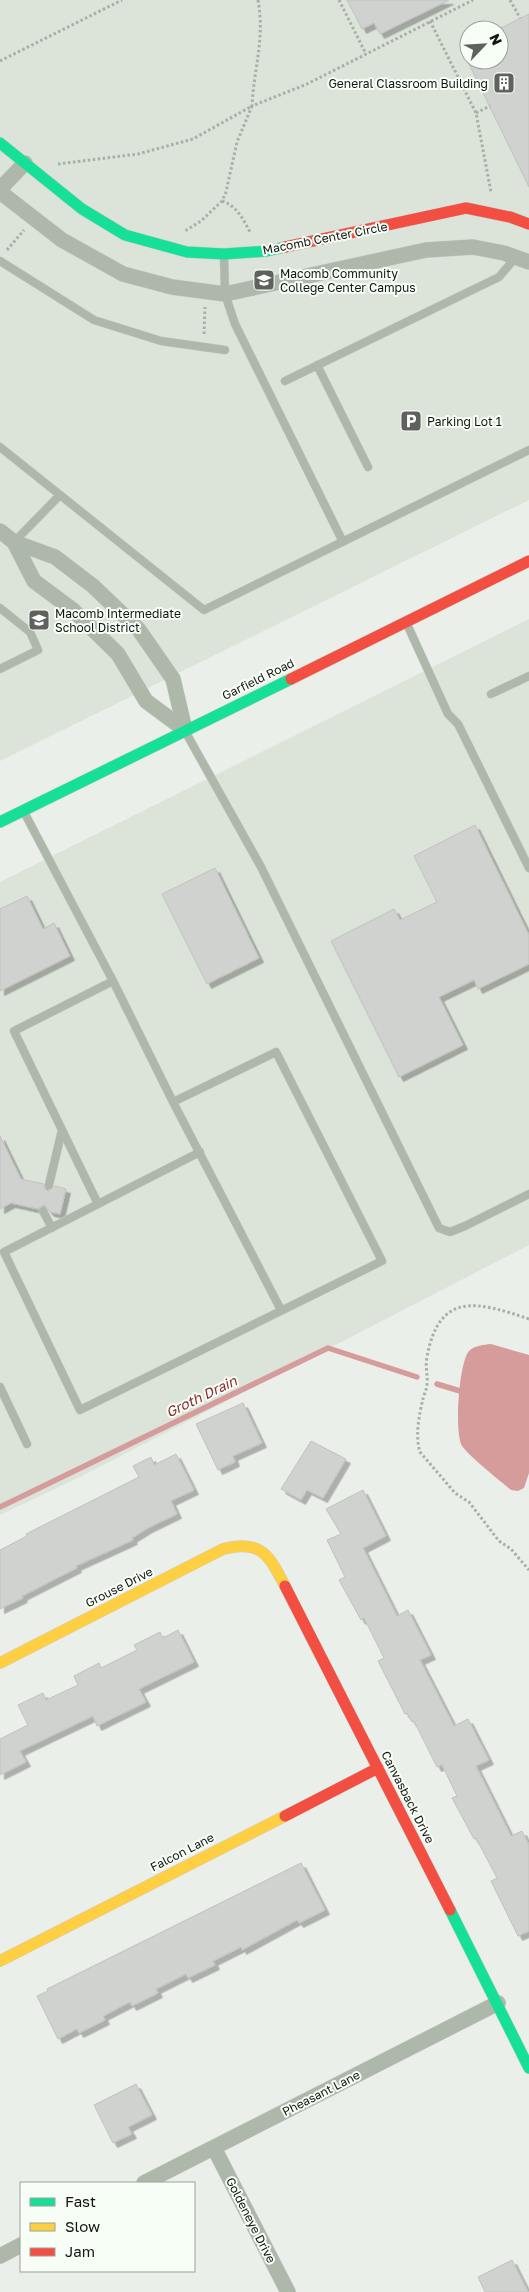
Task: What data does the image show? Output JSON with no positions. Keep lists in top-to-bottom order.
{
  "streets": {
    "street": [
      "Macomb Center Circle",
      "Garfield Road",
      "Grouse Drive",
      "Canvasback Drive",
      "Falcon Lane",
      "Pheasant Lane",
      "Goldeneye Drive"
    ]
  },
  "crossings": [
    ["Grouse Drive", "Canvasback Drive"],
    ["Canvasback Drive", "Falcon Lane"],
    ["Canvasback Drive", "Pheasant Lane"],
    ["Pheasant Lane", "Goldeneye Drive"]
  ],
  "water": ["Groth Drain"],
  "places": {
    "building": ["General Classroom Building"],
    "school or university": ["Macomb Community College Center Campus", "Macomb Intermediate School District"],
    "parking": ["Parking Lot 1"]
  },
  "legend": ["Fast", "Slow", "Jam"],
  "north": "top right"
}
